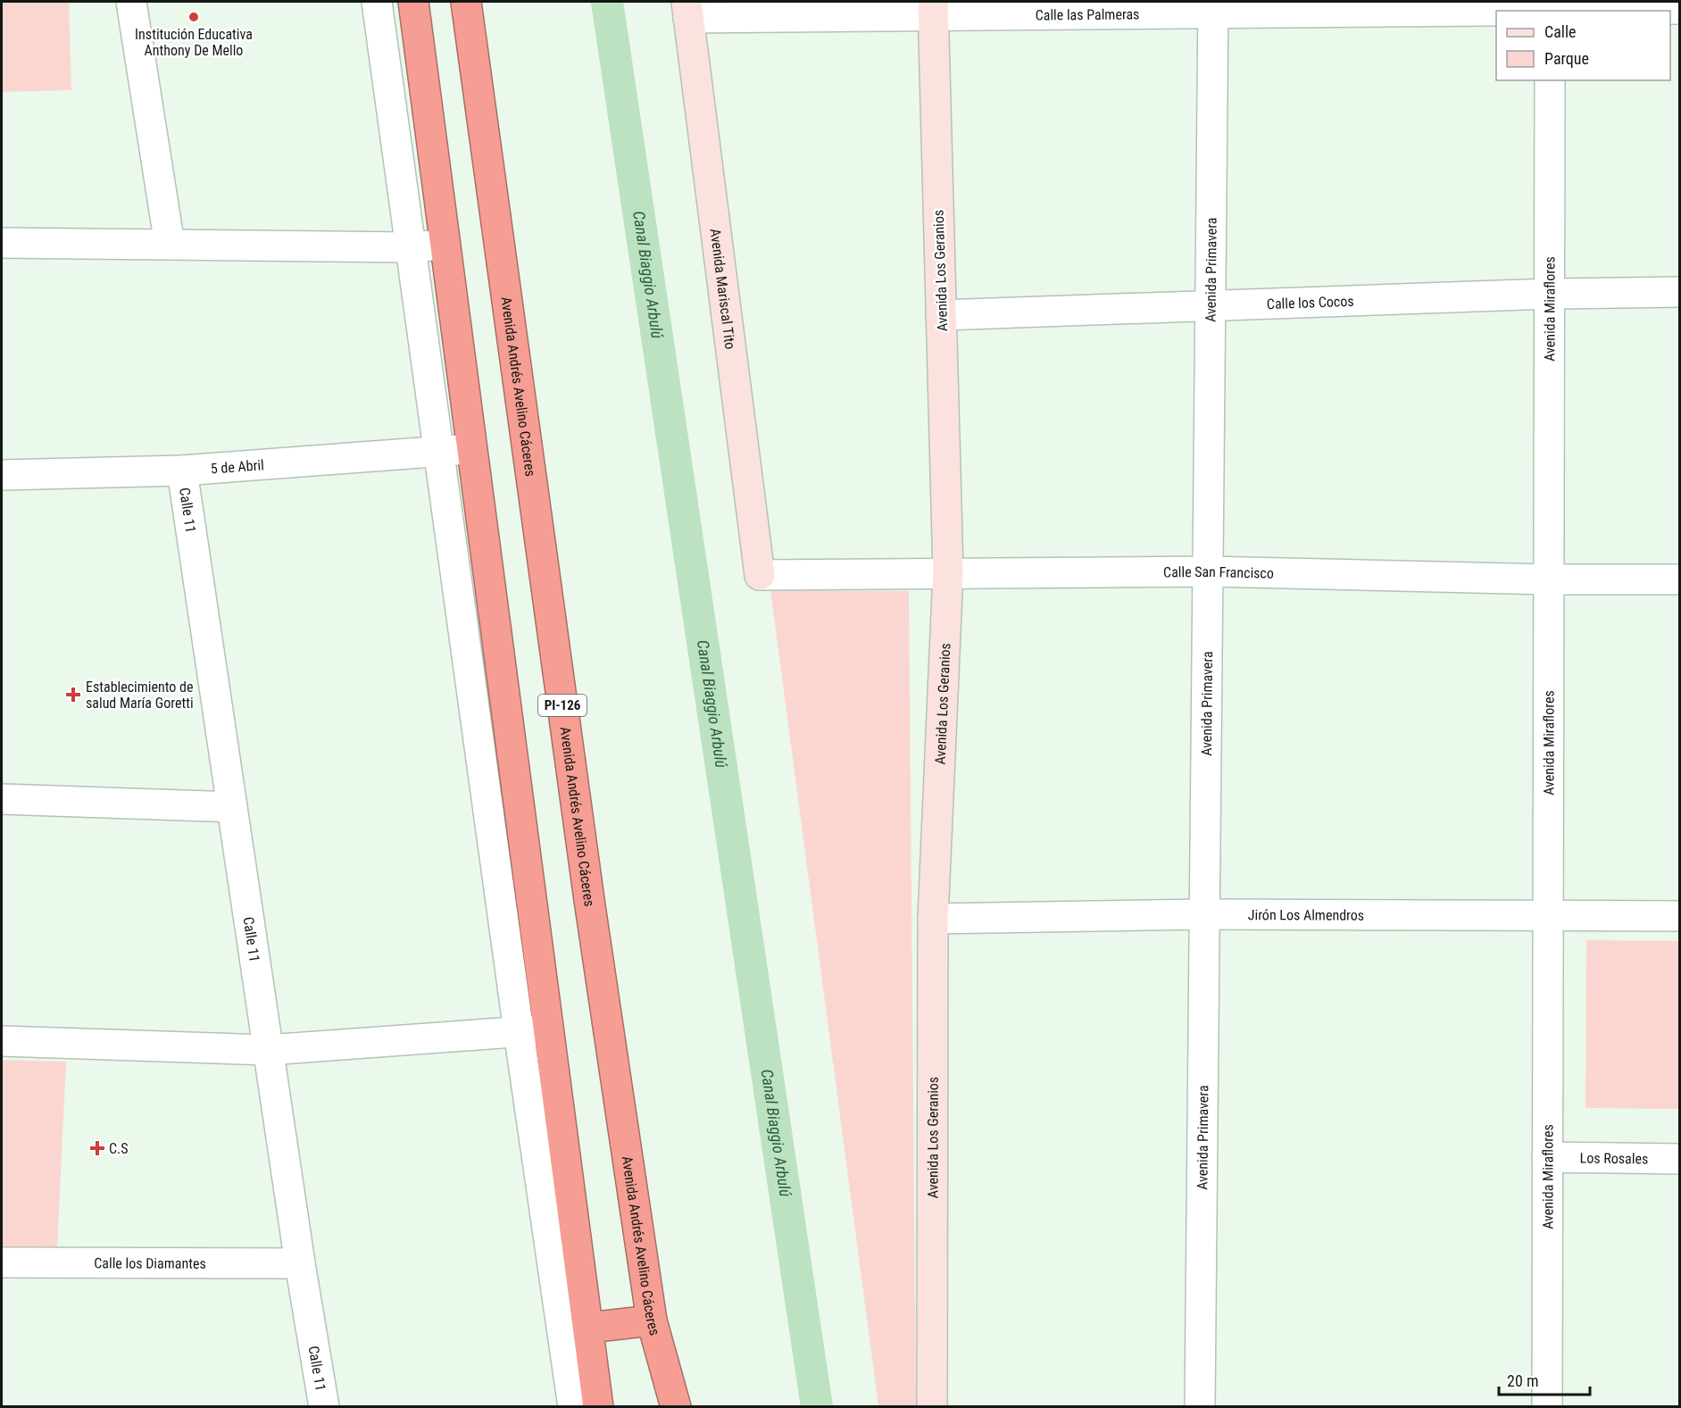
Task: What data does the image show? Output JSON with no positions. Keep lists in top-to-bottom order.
{
  "streets": {
    "highway": ["Avenida Andrés Avelino Cáceres", "PI-126"],
    "street": [
      "Calle las Palmeras",
      "Avenida Los Geranios",
      "Avenida Primavera",
      "Avenida Mariscal Tito",
      "Calle los Cocos",
      "Avenida Miraflores",
      "5 de Abril",
      "Calle 11",
      "Calle San Francisco",
      "Jirón Los Almendros",
      "Los Rosales",
      "Calle los Diamantes"
    ]
  },
  "crossings": [
    ["Calle las Palmeras", "Avenida Los Geranios"],
    ["Calle las Palmeras", "Avenida Primavera"],
    ["Calle las Palmeras", "Avenida Mariscal Tito"],
    ["Avenida Los Geranios", "Calle los Cocos"],
    ["Avenida Los Geranios", "Calle San Francisco"],
    ["Avenida Los Geranios", "Jirón Los Almendros"],
    ["Avenida Primavera", "Calle los Cocos"],
    ["Avenida Primavera", "Calle San Francisco"],
    ["Avenida Primavera", "Jirón Los Almendros"],
    ["Avenida Mariscal Tito", "Calle San Francisco"],
    ["Calle los Cocos", "Avenida Miraflores"],
    ["Avenida Miraflores", "Calle San Francisco"],
    ["Avenida Miraflores", "Jirón Los Almendros"],
    ["Avenida Miraflores", "Los Rosales"],
    ["5 de Abril", "Calle 11"],
    ["Calle 11", "Calle los Diamantes"]
  ],
  "water": ["Canal Biaggio Arbulú"],
  "places": {
    "other": ["Institución Educativa Anthony De Mello"],
    "health": ["Establecimiento de salud María Goretti", "C.S"]
  },
  "legend": ["Calle", "Parque"],
  "scale_bar": "20 m"
}
